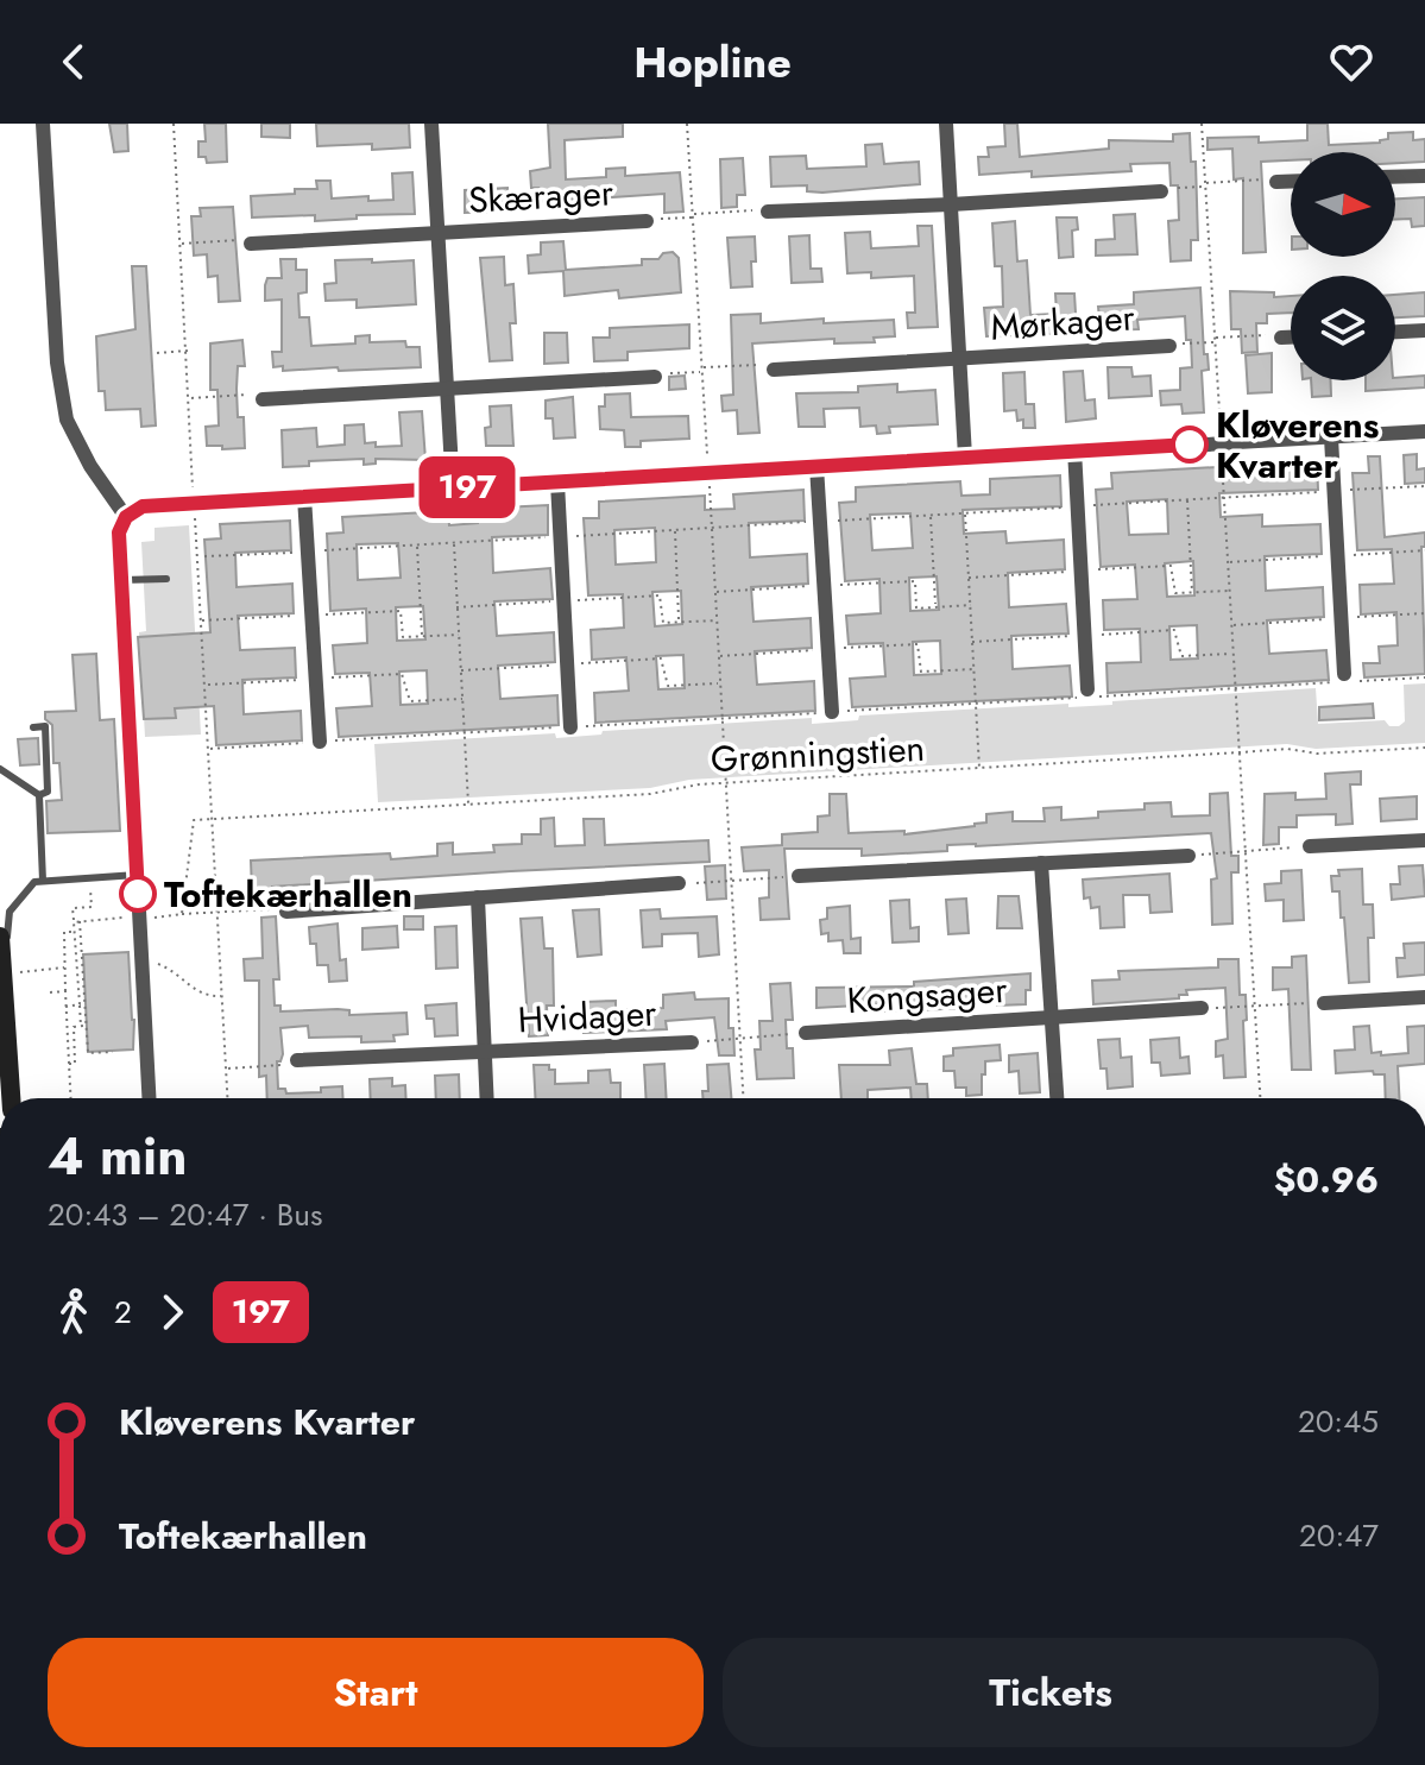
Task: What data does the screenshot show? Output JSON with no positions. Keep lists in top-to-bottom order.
{
  "streets": {
    "street": [
      "Skærager",
      "Mørkager",
      "Kongsager",
      "Hvidager"
    ],
    "path": ["Grønningstien"]
  },
  "places": ["Kløverens Kvarter", "Toftekærhallen"],
  "lines": ["bus line 197"],
  "north": "right",
  "page": {
    "header": "Hopline",
    "on_map": "197",
    "heading": ["4 min", "20:43 – 20:47 · Bus", "$0.96"],
    "legs": ["2", "197"],
    "list": [
      {
        "name": "Kløverens Kvarter",
        "value": "20:45"
      },
      {
        "name": "Toftekærhallen",
        "value": "20:47"
      }
    ],
    "buttons": ["Start", "Tickets"]
  }
}
